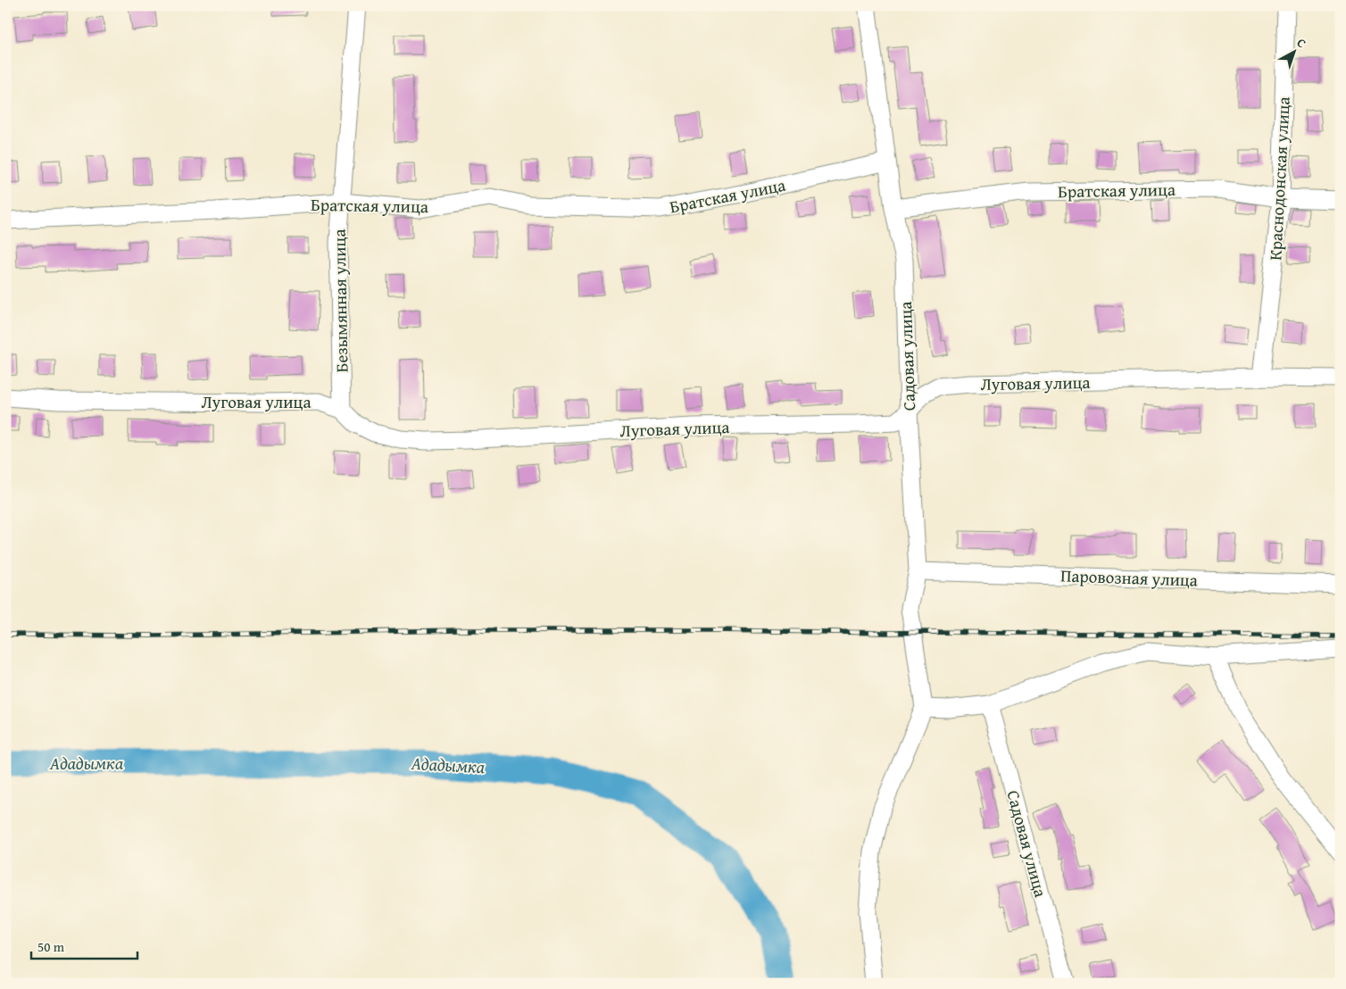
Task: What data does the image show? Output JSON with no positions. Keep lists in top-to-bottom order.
{
  "streets": {
    "street": [
      "Краснодонская улица",
      "Братская улица",
      "Безымянная улица",
      "Садовая улица",
      "Луговая улица",
      "Паровозная улица"
    ]
  },
  "crossings": [
    ["Краснодонская улица", "Братская улица"],
    ["Краснодонская улица", "Луговая улица"],
    ["Братская улица", "Безымянная улица"],
    ["Братская улица", "Садовая улица"],
    ["Безымянная улица", "Луговая улица"],
    ["Садовая улица", "Луговая улица"],
    ["Садовая улица", "Паровозная улица"]
  ],
  "water": ["Ададымка"],
  "scale_bar": "50 m",
  "north": "top right"
}
